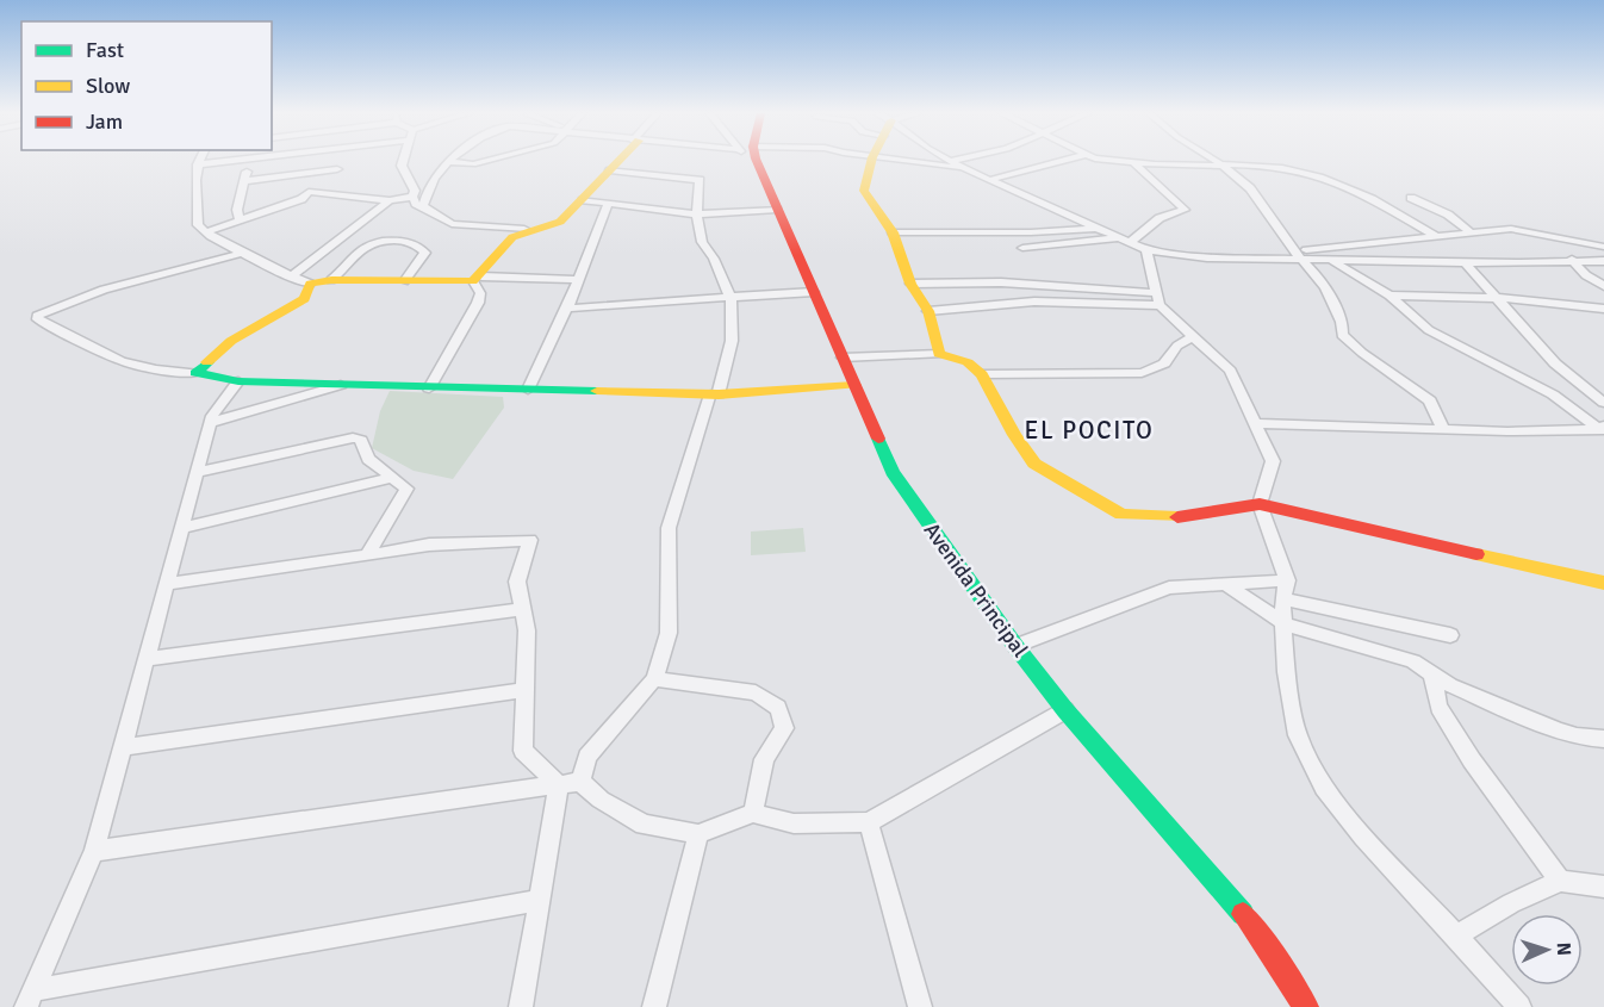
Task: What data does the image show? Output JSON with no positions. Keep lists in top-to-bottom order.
{
  "streets": {
    "street": ["Avenida Principal"]
  },
  "districts": ["EL POCITO"],
  "legend": ["Fast", "Slow", "Jam"],
  "north": "right"
}
